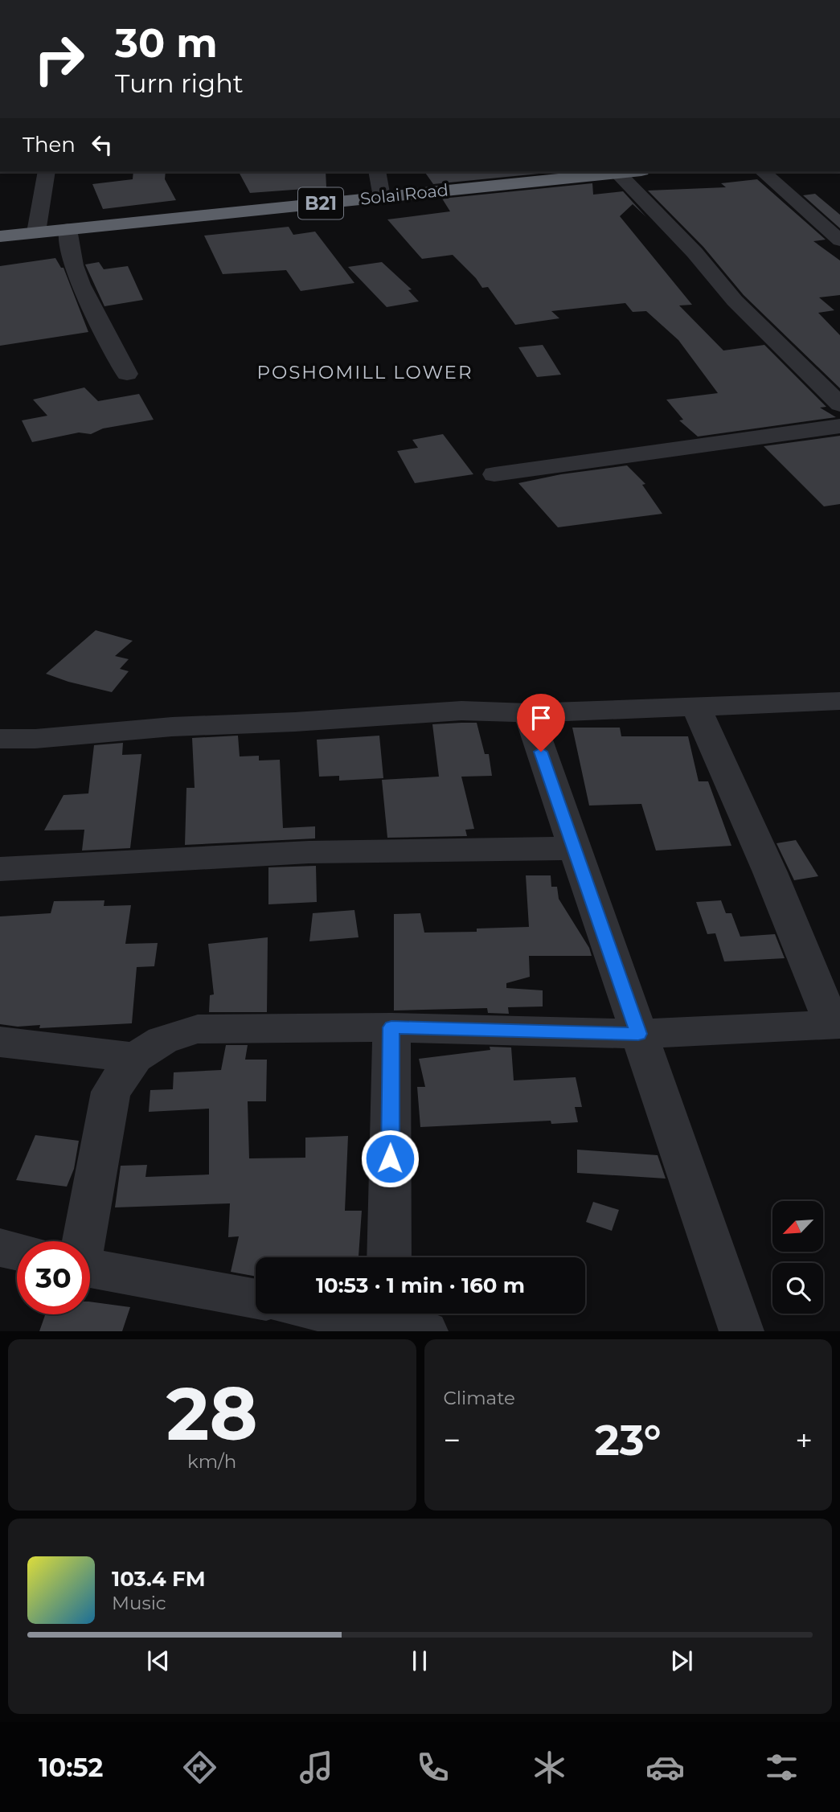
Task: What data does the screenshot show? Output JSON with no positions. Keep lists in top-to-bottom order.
{
  "streets": {
    "highway": ["Solai Road", "B21"]
  },
  "districts": ["POSHOMILL LOWER"],
  "north": "bottom left",
  "page": {
    "turn": ["30 m", "Turn right"],
    "then": "Then",
    "limit": "30",
    "trip": "10:53 · 1 min · 160 m",
    "tile": [
      ["28", "km/h"],
      "Climate"
    ],
    "heat": ["−", "23°", "+"],
    "song": ["103.4 FM", "Music"],
    "tabs": "10:52"
  }
}
